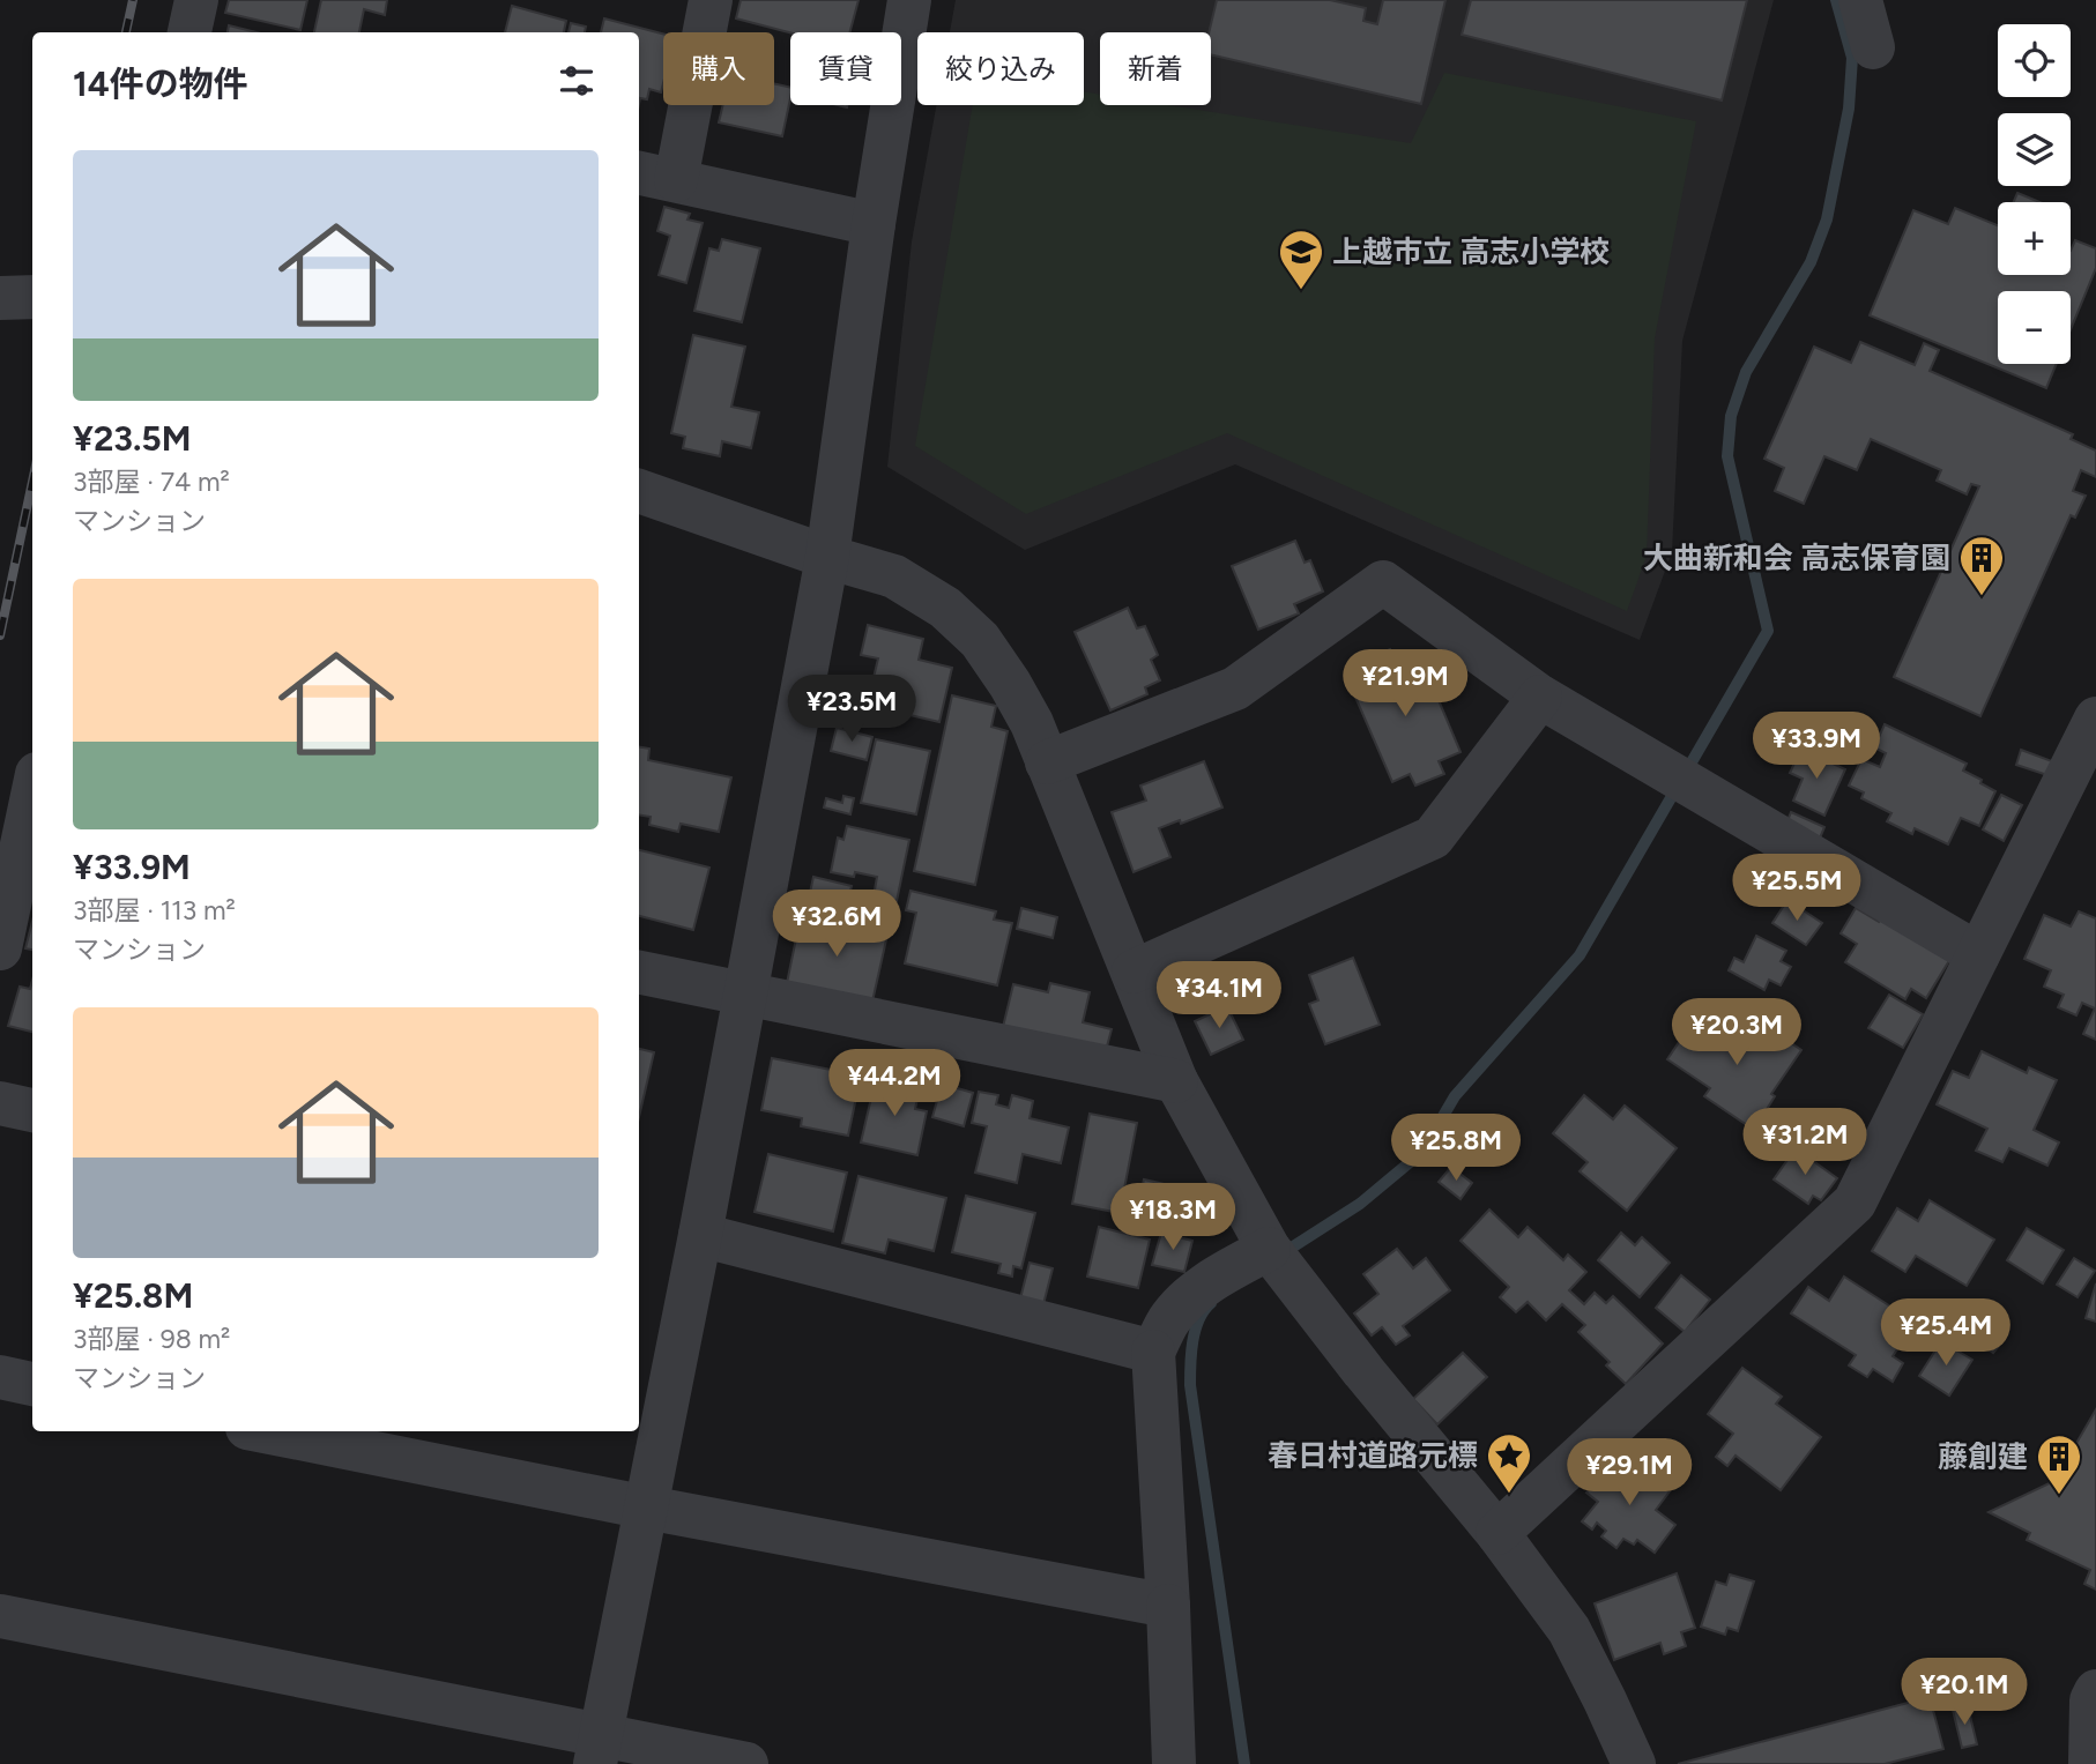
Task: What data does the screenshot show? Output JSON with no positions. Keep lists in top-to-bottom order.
{
  "places": {
    "school or university": ["上越市立 高志小学校"],
    "building": ["大曲新和会 高志保育園", "藤創建"],
    "place": ["春日村道路元標"]
  },
  "page": {
    "map_buttons": ["+", "−"],
    "chip": [
      "購入",
      "賃貸",
      "絞り込み",
      "新着"
    ],
    "heading": "14件の物件",
    "list": [
      {
        "name": "¥23.5M",
        "note": "3部屋 · 74 m² · マンション"
      },
      {
        "name": "¥33.9M",
        "note": "3部屋 · 113 m² · マンション"
      },
      {
        "name": "¥25.8M",
        "note": "3部屋 · 98 m² · マンション"
      }
    ],
    "price": [
      "¥21.9M",
      "¥23.5M",
      "¥33.9M",
      "¥25.5M",
      "¥32.6M",
      "¥34.1M",
      "¥20.3M",
      "¥44.2M",
      "¥31.2M",
      "¥25.8M",
      "¥18.3M",
      "¥25.4M",
      "¥29.1M",
      "¥20.1M"
    ]
  }
}
